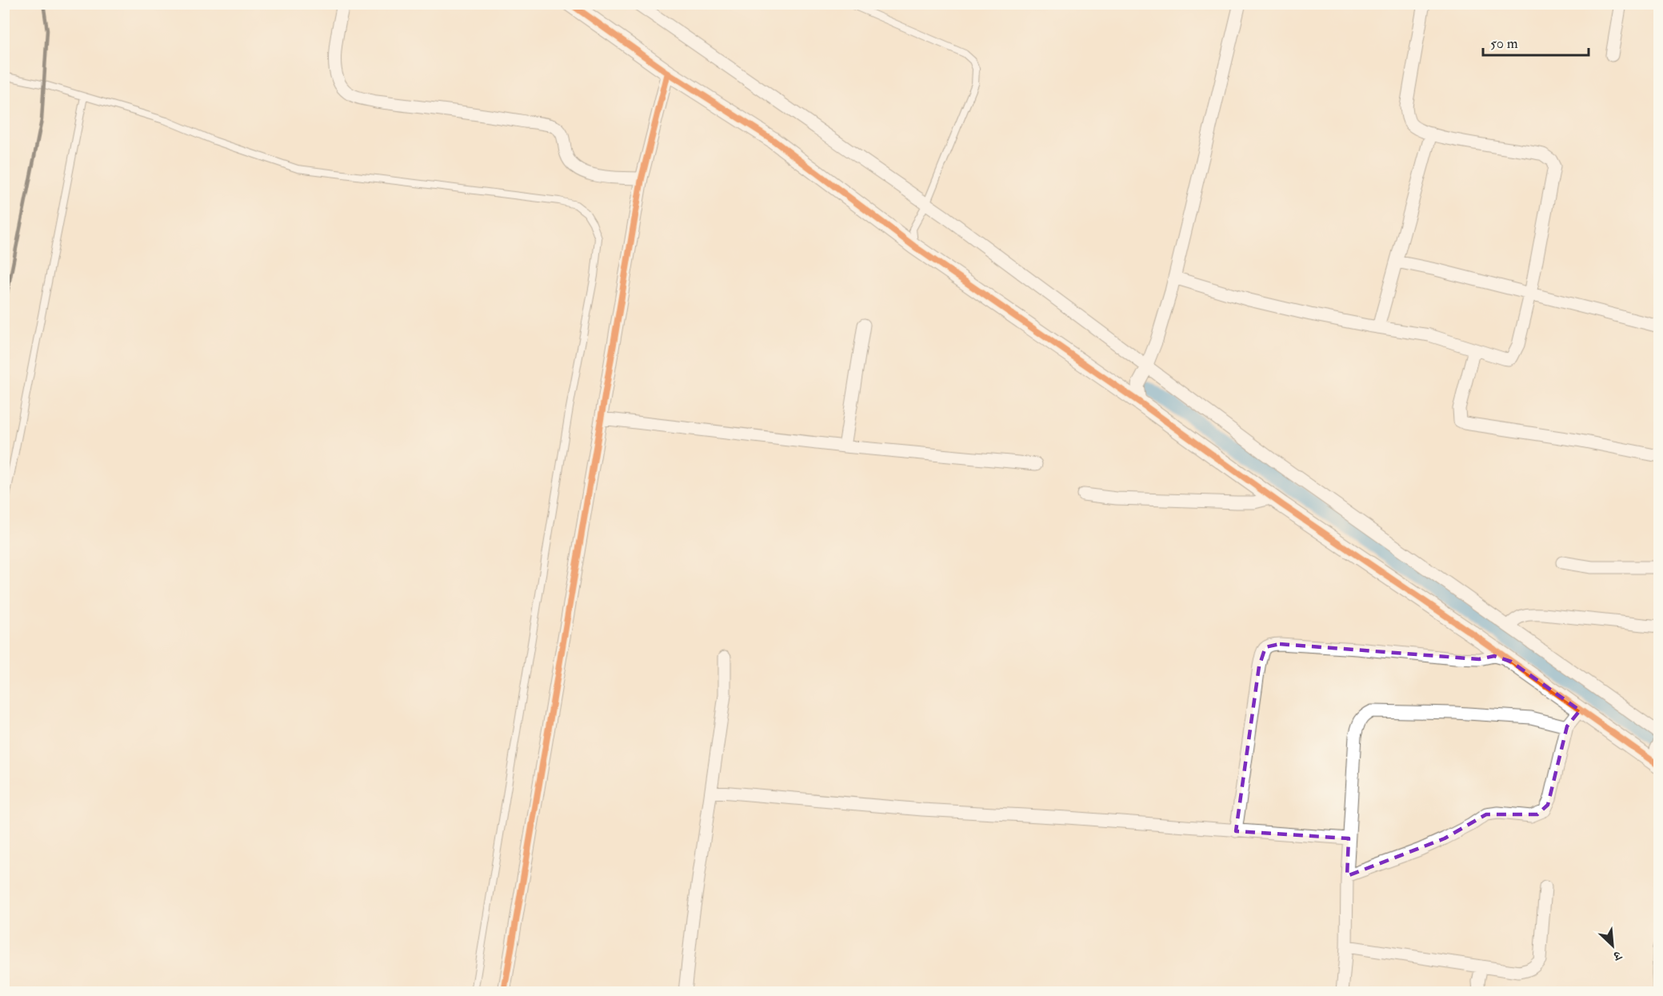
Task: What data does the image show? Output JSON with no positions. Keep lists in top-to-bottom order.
{
  "scale_bar": "50 m",
  "north": "bottom right"
}
